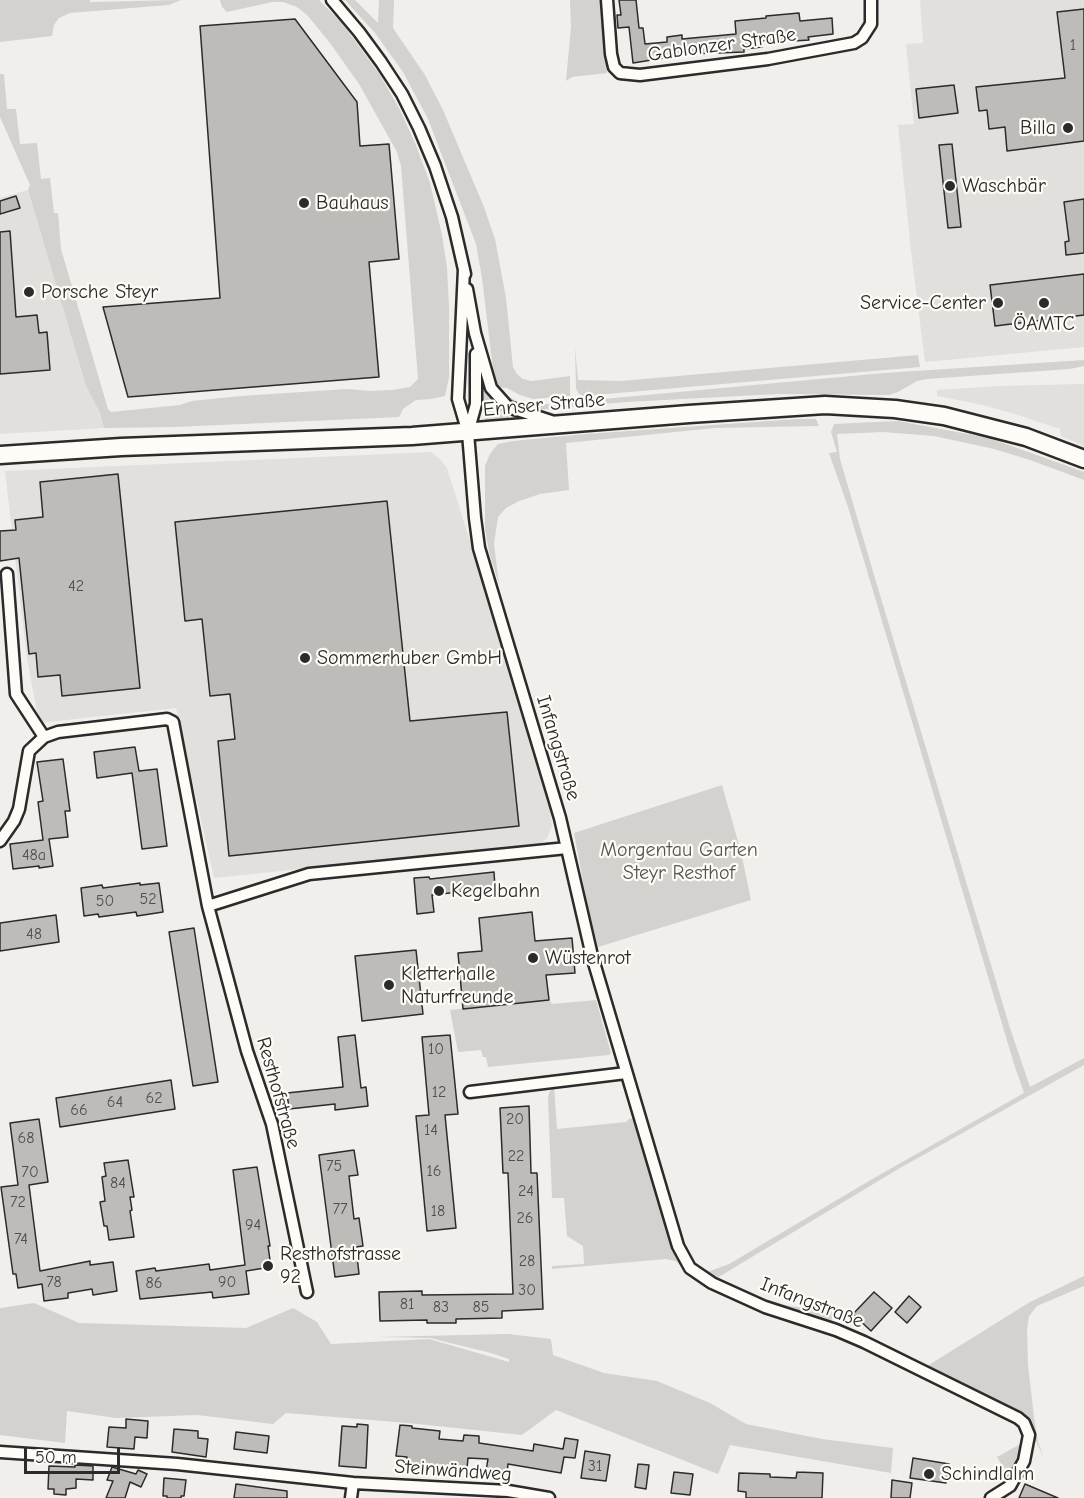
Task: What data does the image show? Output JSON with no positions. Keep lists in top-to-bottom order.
{
  "streets": {
    "main road": ["Ennser Straße"],
    "street": [
      "Gablonzer Straße",
      "Infangstraße",
      "Resthofstraße",
      "Steinwändweg"
    ]
  },
  "crossings": [
    ["Ennser Straße", "Infangstraße"]
  ],
  "parks": ["Morgentau Garten Steyr Resthof"],
  "places": [
    "Billa",
    "Waschbär",
    "Bauhaus",
    "Porsche Steyr",
    "Service-Center",
    "ÖAMTC",
    "Sommerhuber GmbH",
    "Kegelbahn",
    "Wüstenrot",
    "Kletterhalle Naturfreunde",
    "Resthofstrasse 92",
    "Schindlalm"
  ],
  "house_numbers": [
    "1",
    "42",
    "48a",
    "52",
    "50",
    "48",
    "10",
    "12",
    "62",
    "64",
    "66",
    "20",
    "14",
    "68",
    "22",
    "75",
    "16",
    "70",
    "84",
    "24",
    "72",
    "77",
    "18",
    "26",
    "94",
    "74",
    "28",
    "78",
    "90",
    "86",
    "30",
    "81",
    "83",
    "85",
    "31"
  ],
  "scale_bar": "50 m"
}
